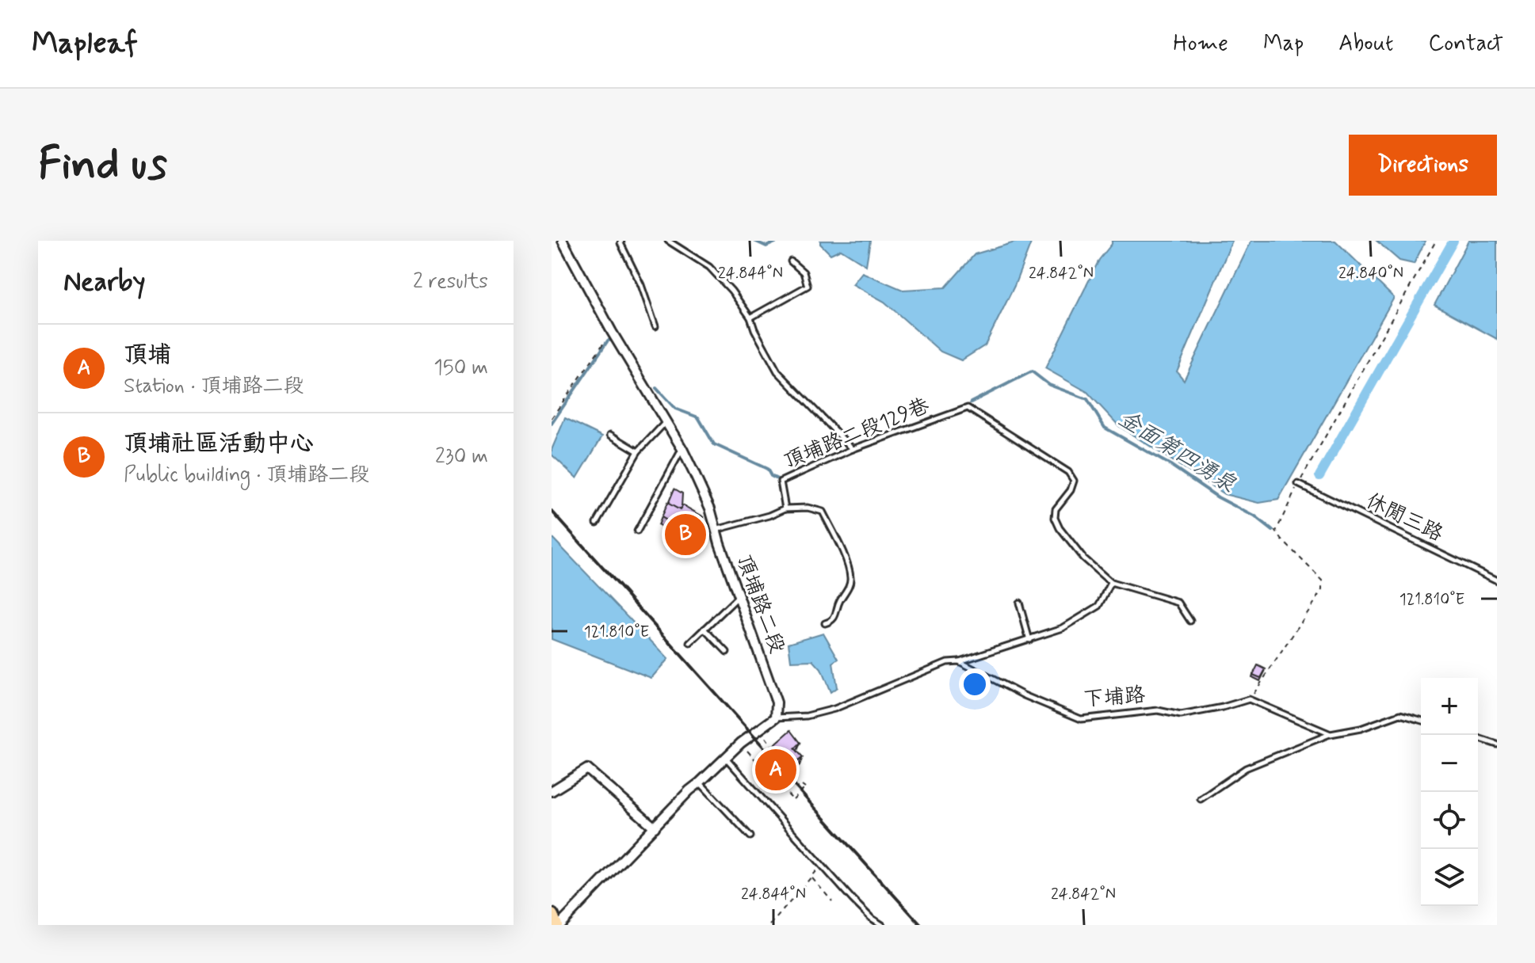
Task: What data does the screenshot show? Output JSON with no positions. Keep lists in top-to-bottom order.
{
  "streets": {
    "street": ["頂埔路二段"],
    "lane": ["頂埔路二段129巷", "休閒三路", "下埔路"]
  },
  "water": ["金面第四湧泉"],
  "page": {
    "header": "Mapleaf",
    "nav": [
      "Home",
      "Map",
      "About",
      "Contact"
    ],
    "buttons": "Directions",
    "title": "Find us",
    "heading": ["Nearby", "2 results"],
    "list": [
      {
        "mark": "A",
        "name": "頂埔",
        "note": "Station · 頂埔路二段",
        "value": "150 m"
      },
      {
        "mark": "B",
        "name": "頂埔社區活動中心",
        "note": "Public building · 頂埔路二段",
        "value": "230 m"
      }
    ],
    "pins": ["B", "A"],
    "map_buttons": ["+", "−"]
  },
  "coordinates": [
    "24.844°N",
    "24.842°N",
    "24.840°N",
    "121.810°E"
  ]
}
